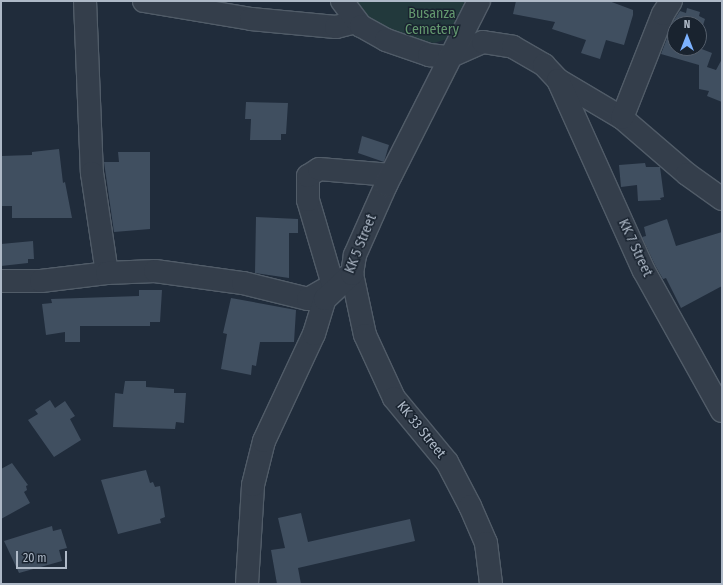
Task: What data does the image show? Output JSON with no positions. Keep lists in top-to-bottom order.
{
  "streets": {
    "street": ["KK 5 Street", "KK 7 Street", "KK 33 Street"]
  },
  "crossings": [
    ["KK 5 Street", "KK 7 Street"],
    ["KK 5 Street", "KK 33 Street"]
  ],
  "parks": ["Busanza Cemetery"],
  "scale_bar": "20 m",
  "north": "top"
}
